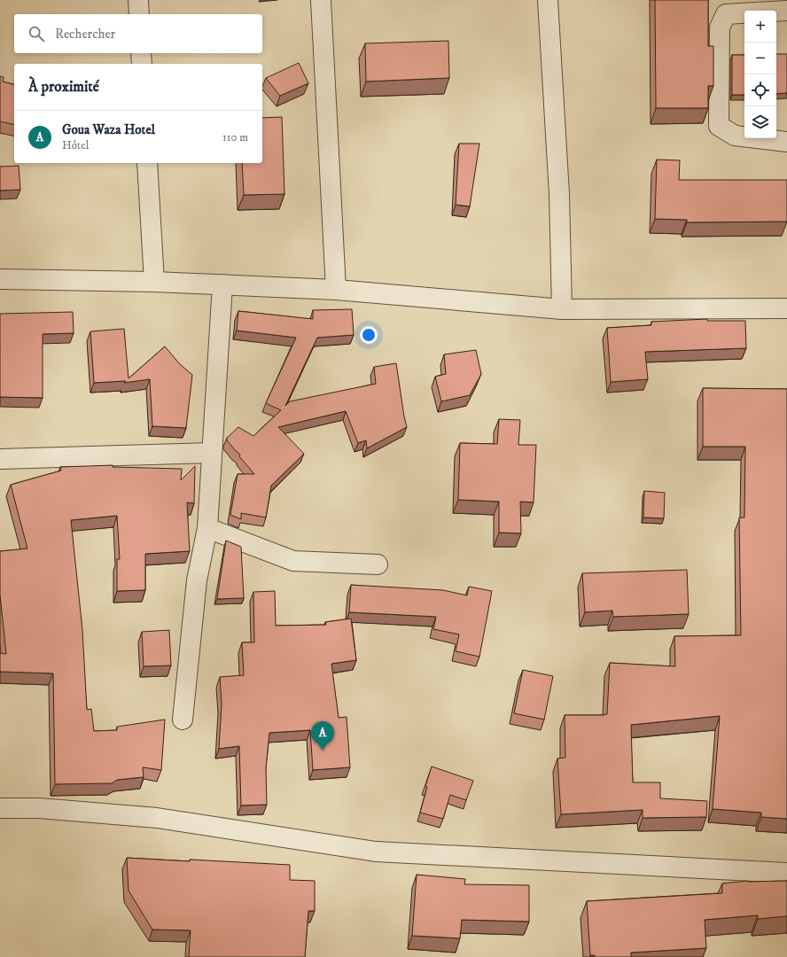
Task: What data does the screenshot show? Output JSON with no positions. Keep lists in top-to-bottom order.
{
  "page": {
    "map_buttons": ["+", "−"],
    "search": "Rechercher",
    "heading": "À proximité",
    "list": [
      {
        "mark": "A",
        "name": "Goua Waza Hotel",
        "note": "Hôtel",
        "value": "110 m"
      }
    ],
    "pins": "A"
  }
}
